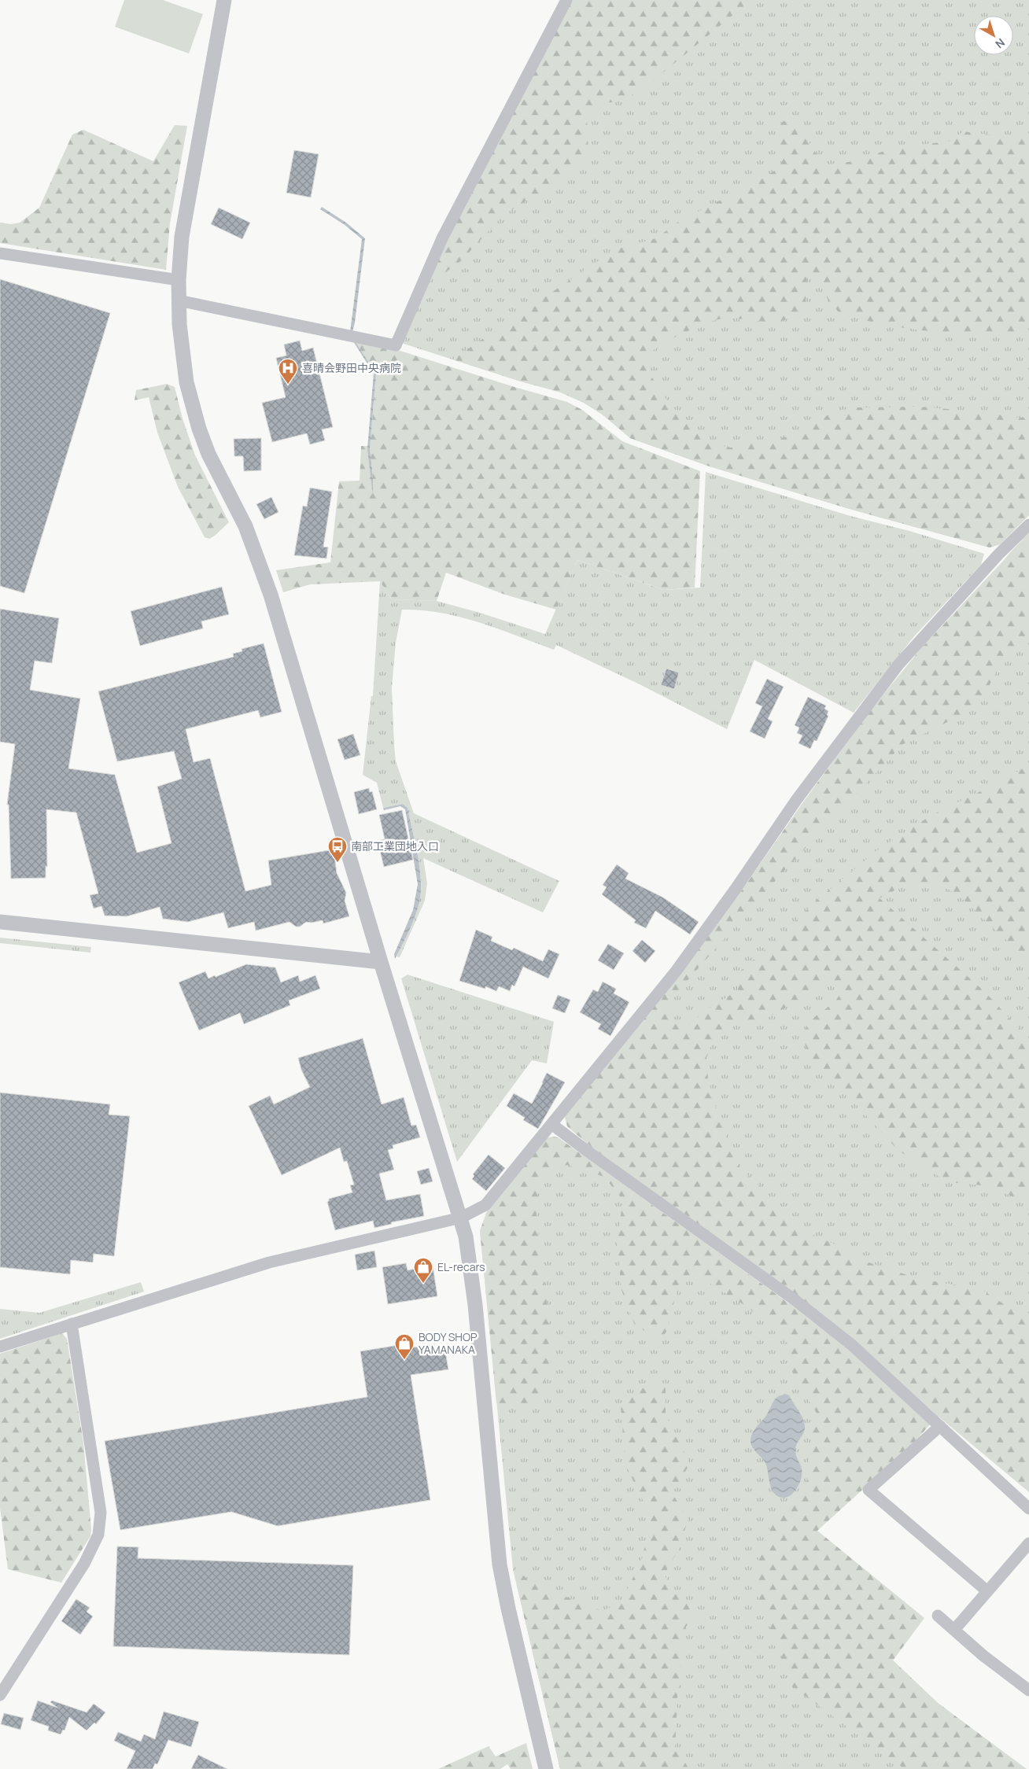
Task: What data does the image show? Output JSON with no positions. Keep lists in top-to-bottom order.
{
  "places": {
    "hospital": ["喜晴会野田中央病院"],
    "bus stop": ["南部工業団地入口"],
    "shop": ["EL-recars", "BODY SHOP YAMANAKA"]
  },
  "north": "bottom right"
}
